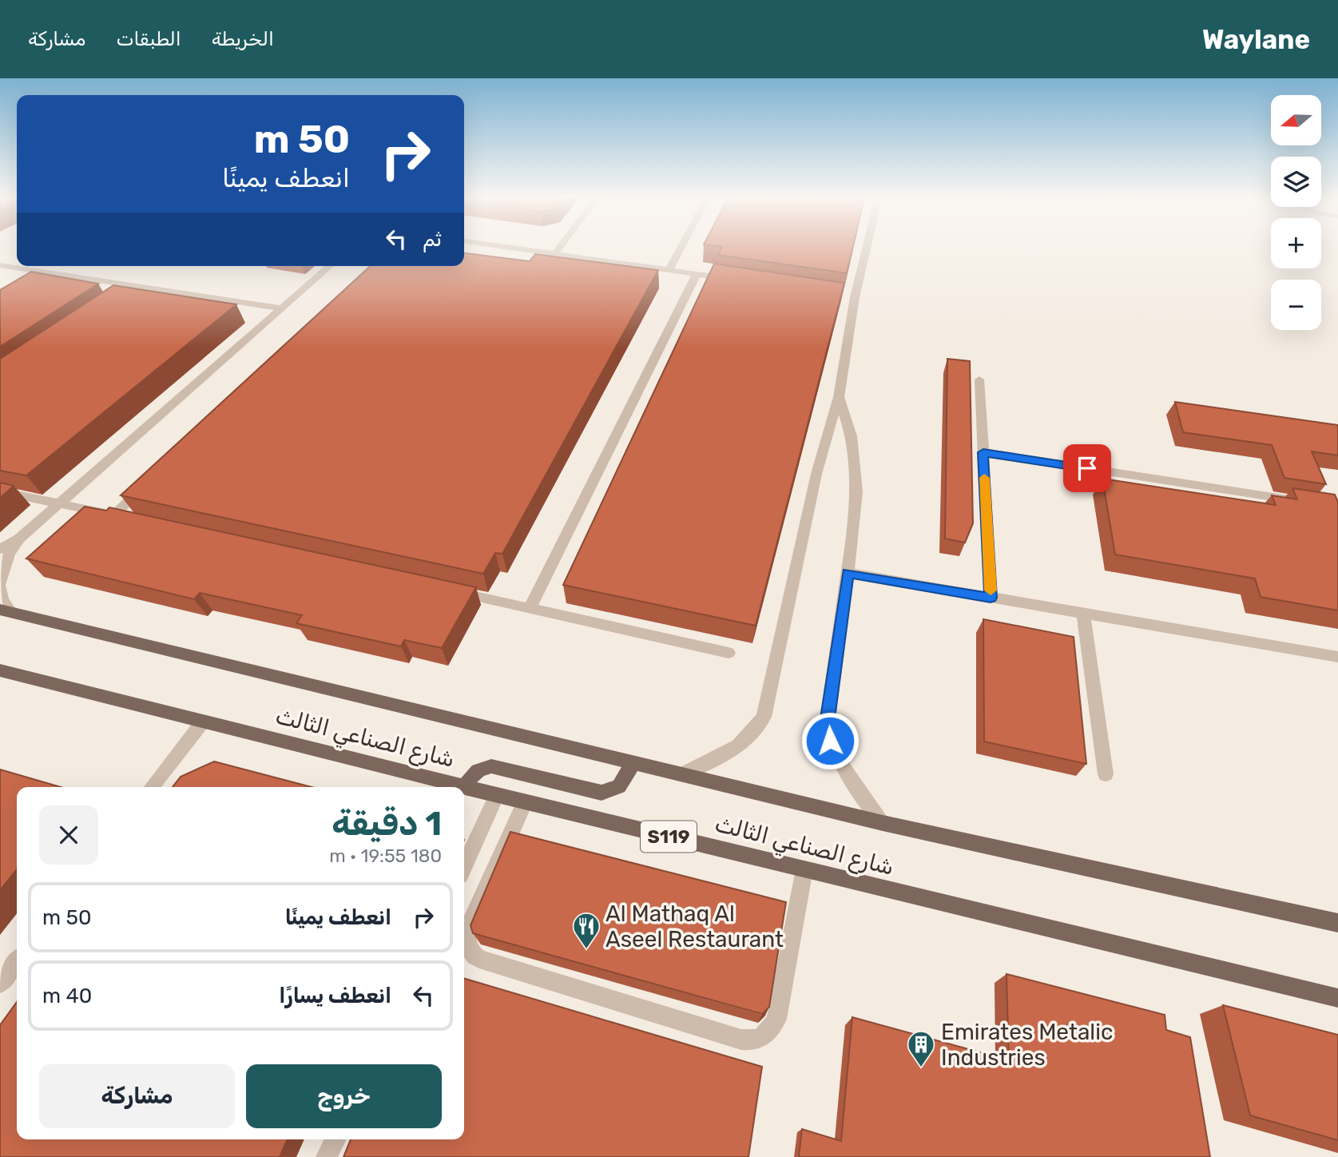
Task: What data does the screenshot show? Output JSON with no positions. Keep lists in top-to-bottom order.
{
  "streets": {
    "main road": ["شارع الصناعي الثالث", "S119"]
  },
  "places": {
    "restaurant": ["Al Mathaq Al Aseel Restaurant"],
    "building": ["Emirates Metalic Industries"]
  },
  "north": "left",
  "page": {
    "header": "Waylane",
    "nav": ["الخريطة", "الطبقات", "مشاركة"],
    "map_buttons": ["+", "−"],
    "turn": ["50 m", "انعطف يمينًا"],
    "then": "ثم",
    "heading": ["1 دقيقة", "180 m · 19:55"],
    "list": [
      {
        "name": "انعطف يمينًا",
        "value": "50 m"
      },
      {
        "name": "انعطف يسارًا",
        "value": "40 m"
      }
    ],
    "buttons": ["خروج", "مشاركة"]
  }
}
